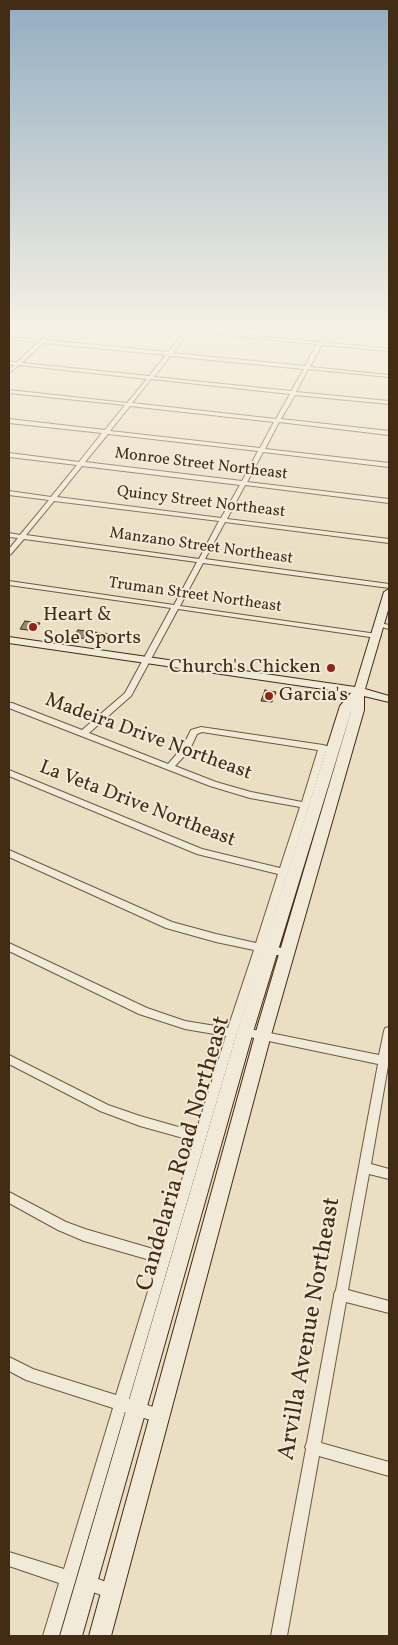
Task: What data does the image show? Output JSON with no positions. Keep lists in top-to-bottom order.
{
  "streets": {
    "main road": ["Candelaria Road Northeast"],
    "street": [
      "Monroe Street Northeast",
      "Quincy Street Northeast",
      "Manzano Street Northeast",
      "Truman Street Northeast",
      "Madeira Drive Northeast",
      "La Veta Drive Northeast",
      "Arvilla Avenue Northeast"
    ]
  },
  "crossings": [
    ["Truman Street Northeast", "Candelaria Road Northeast"]
  ],
  "places": ["Heart & Sole Sports", "Church's Chicken", "Garcia's"]
}
